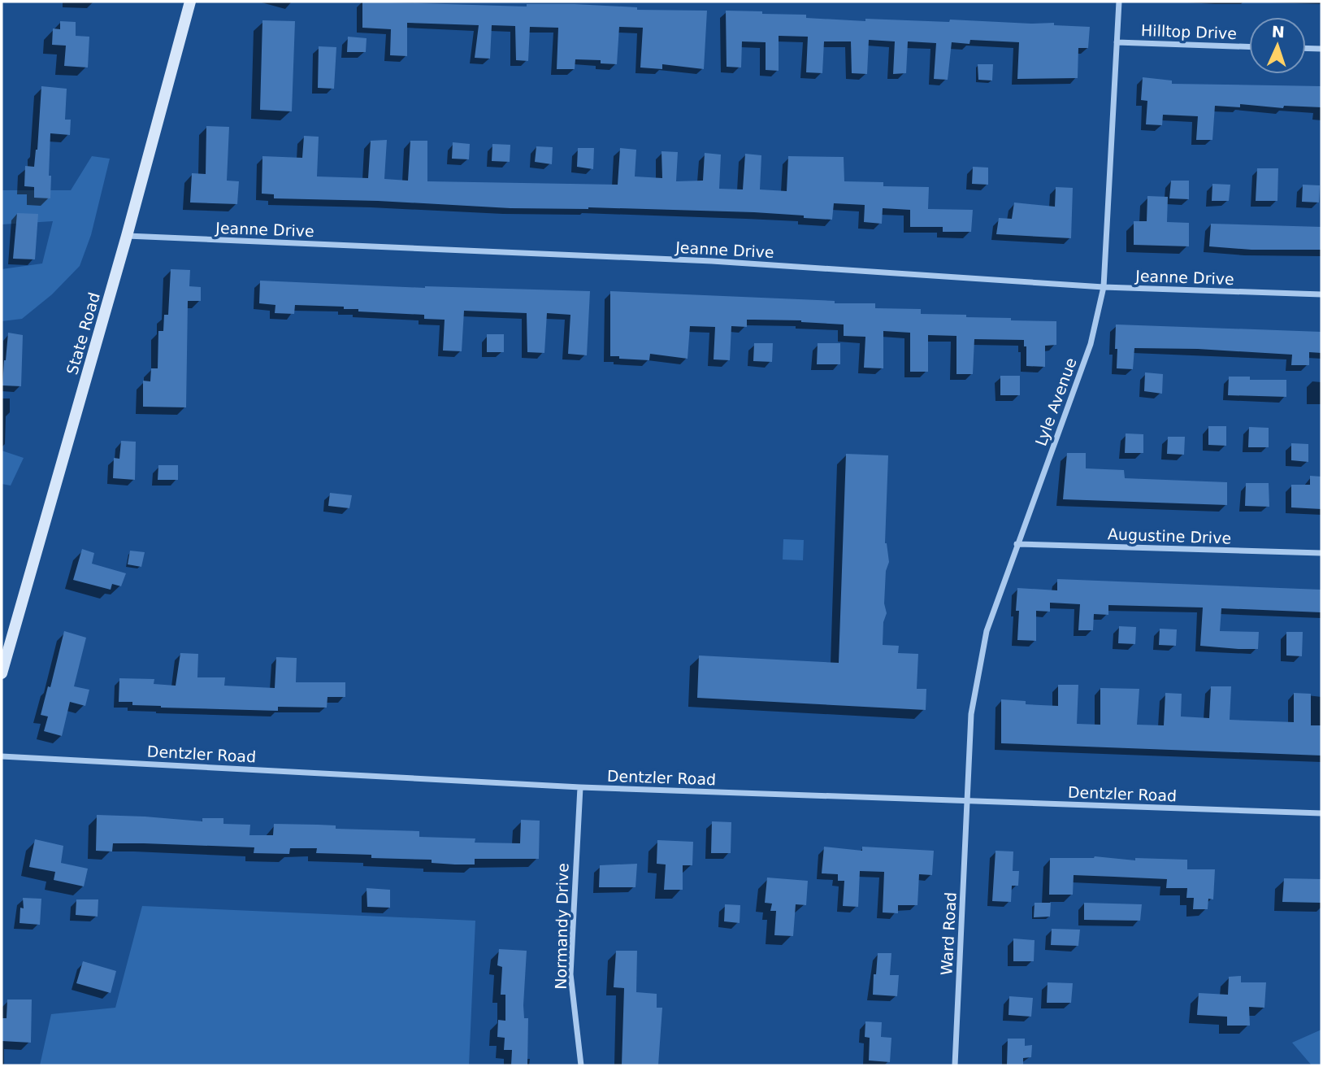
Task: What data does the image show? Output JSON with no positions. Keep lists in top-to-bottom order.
{
  "streets": {
    "main road": ["State Road"],
    "street": [
      "Hilltop Drive",
      "Jeanne Drive",
      "Lyle Avenue",
      "Augustine Drive",
      "Dentzler Road",
      "Normandy Drive",
      "Ward Road"
    ]
  },
  "crossings": [
    ["Hilltop Drive", "Lyle Avenue"],
    ["Jeanne Drive", "State Road"],
    ["Jeanne Drive", "Lyle Avenue"],
    ["Lyle Avenue", "Augustine Drive"],
    ["Lyle Avenue", "Dentzler Road"],
    ["Lyle Avenue", "Ward Road"],
    ["Dentzler Road", "Normandy Drive"],
    ["Dentzler Road", "Ward Road"]
  ],
  "north": "top"
}
